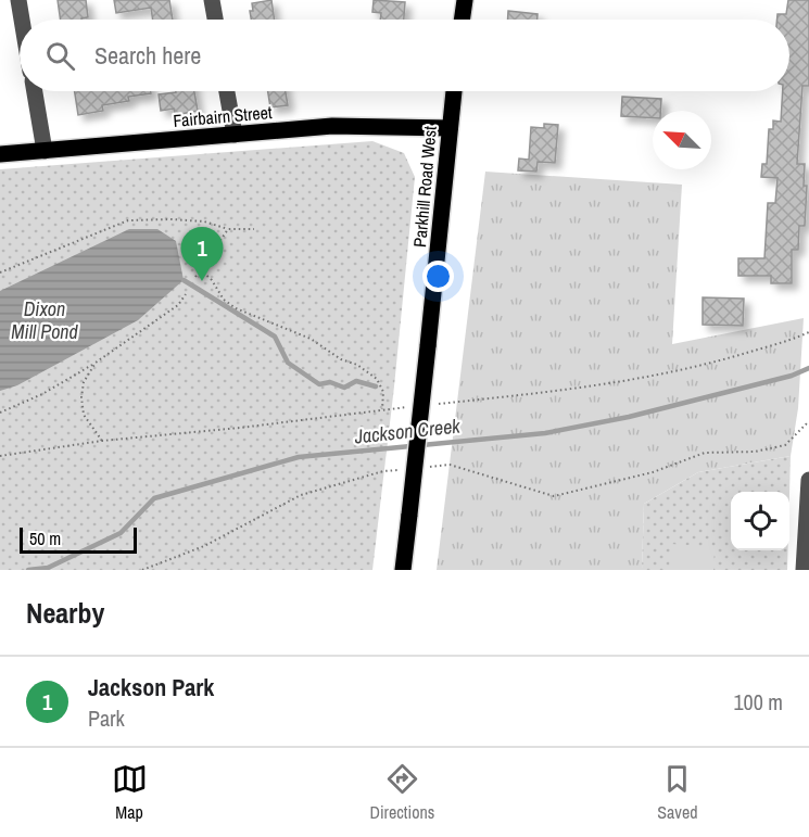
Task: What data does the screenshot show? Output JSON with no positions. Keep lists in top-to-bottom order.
{
  "streets": {
    "main road": ["Fairbairn Street", "Parkhill Road West"]
  },
  "crossings": [
    ["Fairbairn Street", "Parkhill Road West"]
  ],
  "water": ["Dixon Mill Pond", "Jackson Creek"],
  "scale_bar": "50 m",
  "north": "top left",
  "page": {
    "search": "Search here",
    "pins": "1",
    "scale": "50 m",
    "heading": "Nearby",
    "list": [
      {
        "mark": "1",
        "name": "Jackson Park",
        "note": "Park",
        "value": "100 m"
      }
    ],
    "nav": ["Map", "Directions", "Saved"]
  }
}
